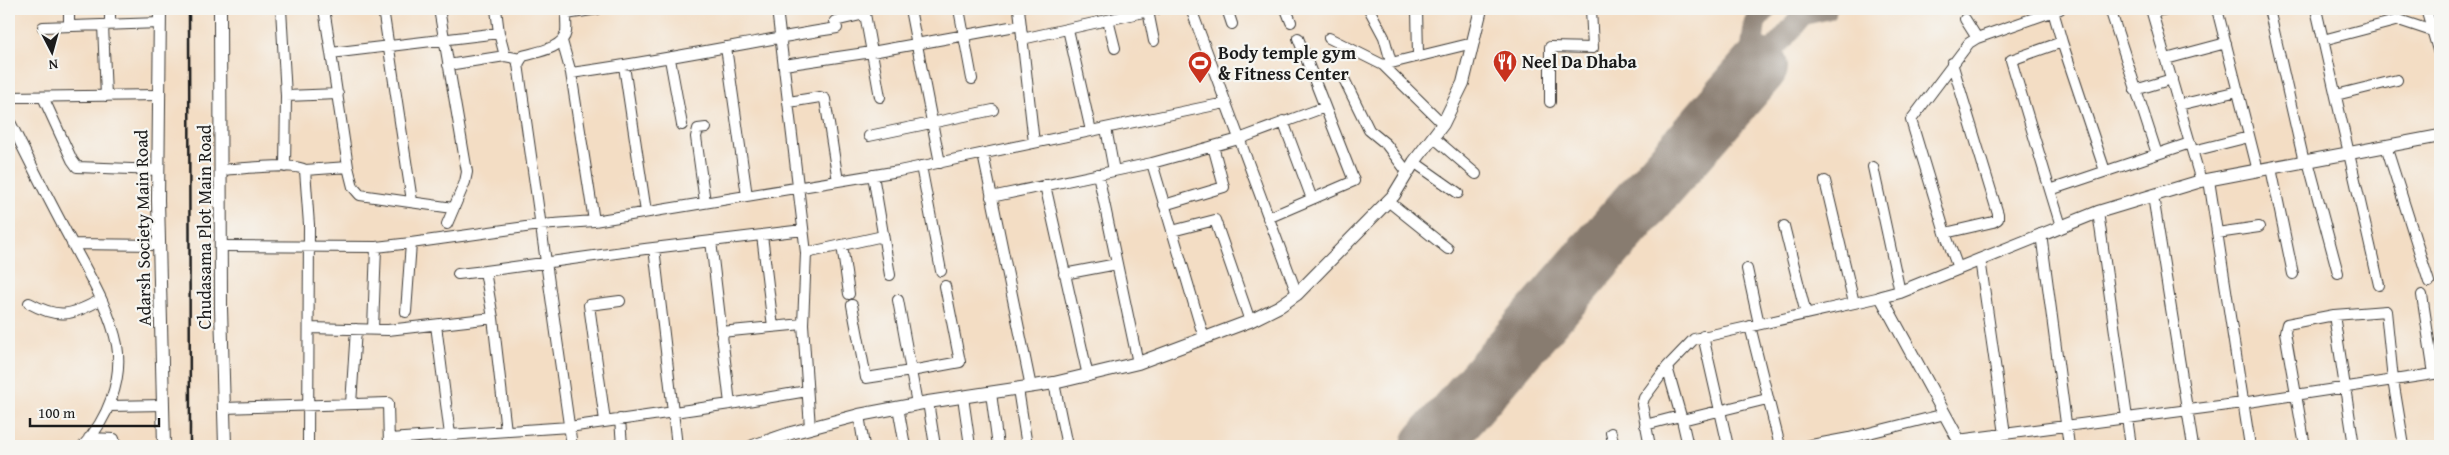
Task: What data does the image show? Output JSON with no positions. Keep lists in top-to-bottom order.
{
  "streets": {
    "street": ["Chudasama Plot Main Road", "Adarsh Society Main Road"]
  },
  "places": {
    "restaurant": ["Neel Da Dhaba"],
    "sports": ["Body temple gym & Fitness Center"]
  },
  "scale_bar": "100 m",
  "north": "bottom"
}
